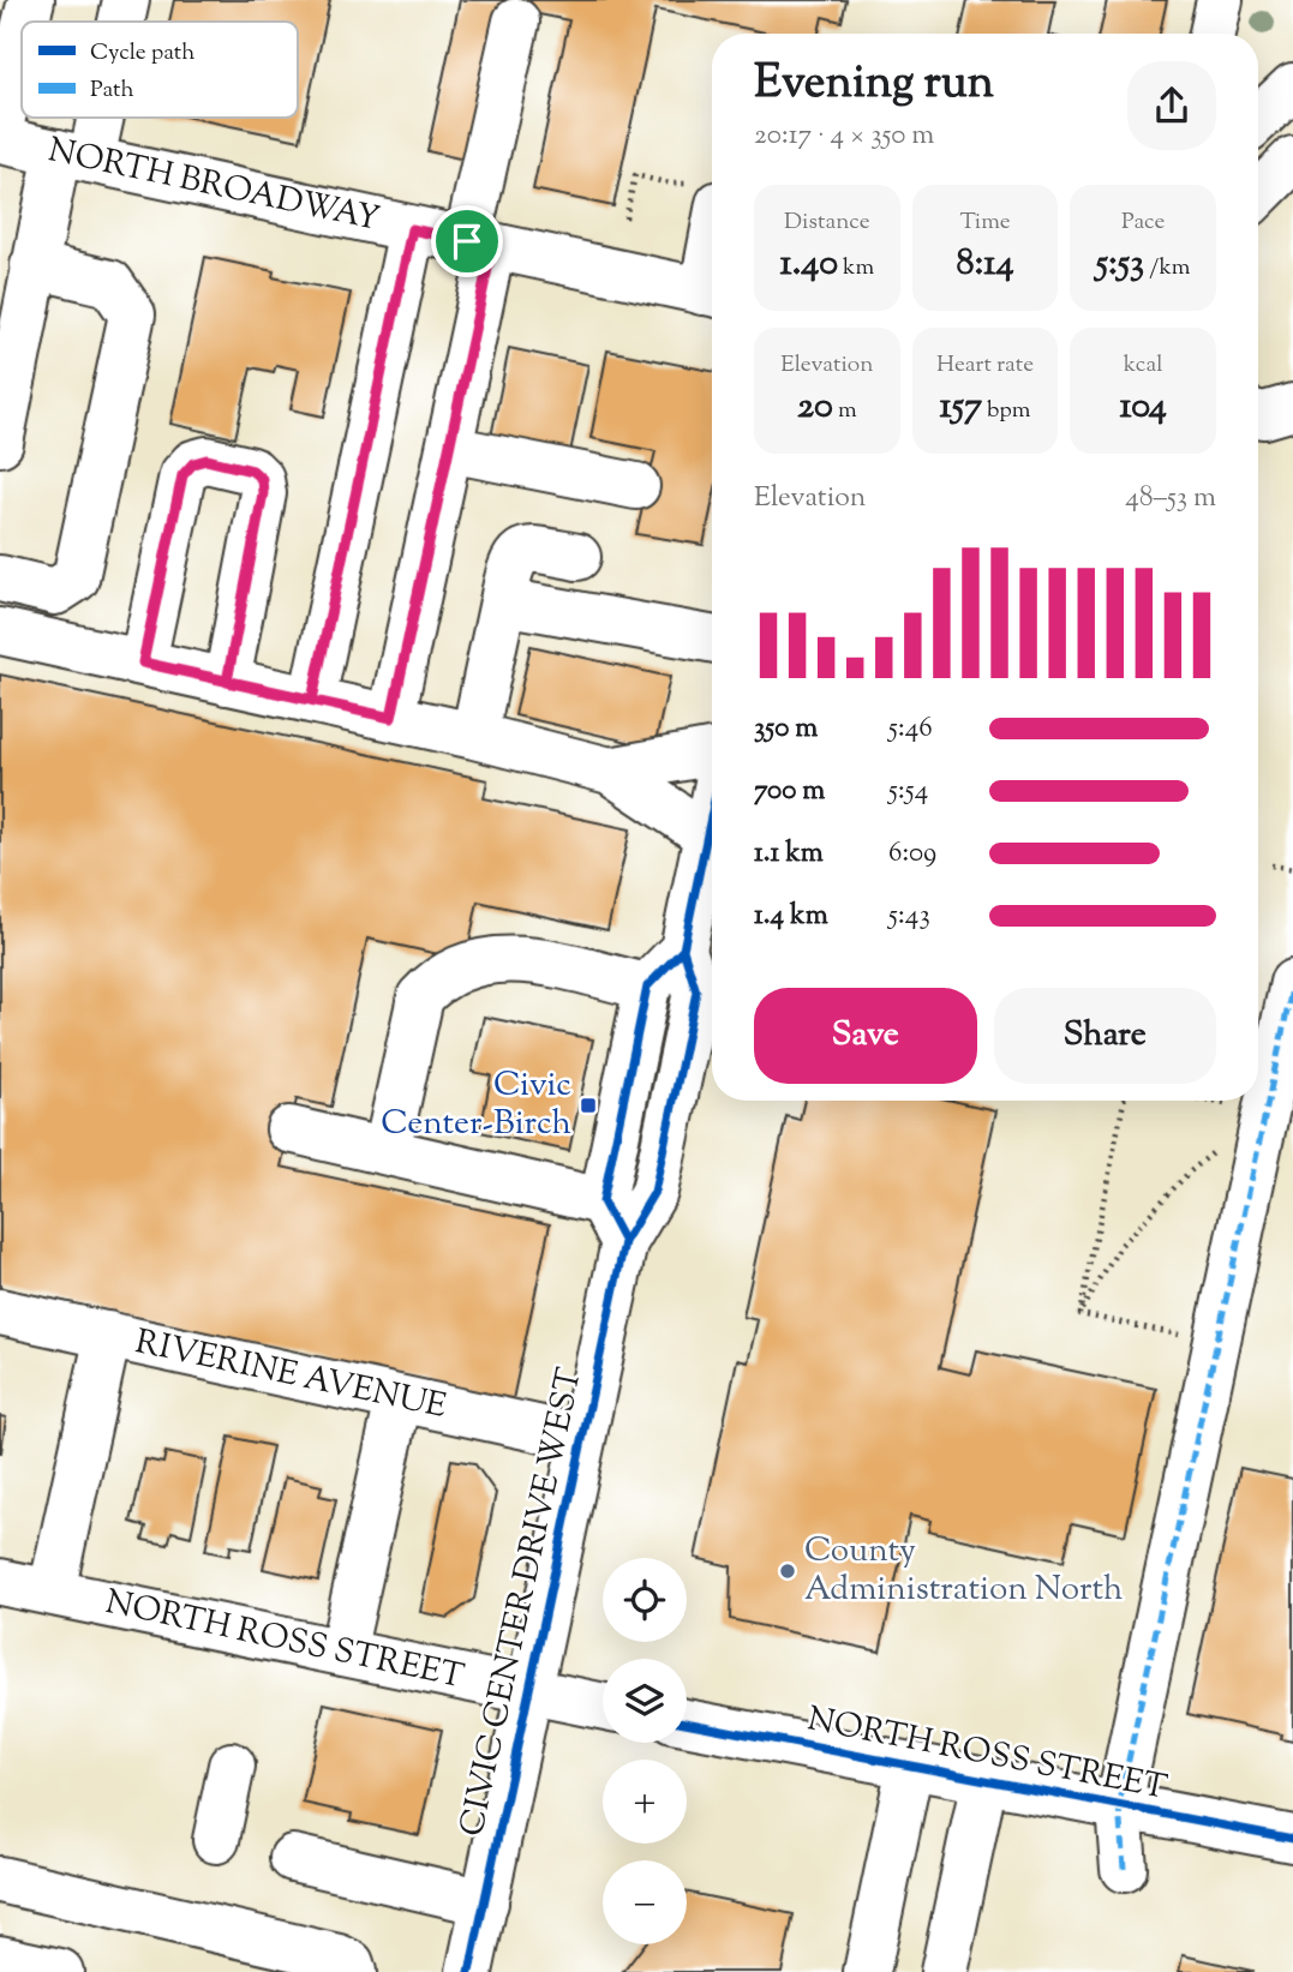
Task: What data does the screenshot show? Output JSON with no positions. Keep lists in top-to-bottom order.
{
  "streets": {
    "street": [
      "NORTH BROADWAY",
      "RIVERINE AVENUE",
      "CIVIC CENTER DRIVE WEST",
      "NORTH ROSS STREET"
    ]
  },
  "crossings": [
    ["RIVERINE AVENUE", "CIVIC CENTER DRIVE WEST"],
    ["CIVIC CENTER DRIVE WEST", "NORTH ROSS STREET"]
  ],
  "places": {
    "transit": ["Civic Center-Birch"],
    "other": ["County Administration North"]
  },
  "legend": ["Cycle path", "Path"],
  "page": {
    "heading": ["Evening run", "20:17 · 4 × 350 m"],
    "stats": [
      ["Distance", "1.40 km"],
      ["Time", "8:14"],
      ["Pace", "5:53 /km"],
      ["Elevation", "20 m"],
      ["Heart rate", "157 bpm"],
      ["kcal", "104"]
    ],
    "chart": ["Elevation", "48–53 m"],
    "list": [
      {
        "name": "350 m",
        "note": "5:46"
      },
      {
        "name": "700 m",
        "note": "5:54"
      },
      {
        "name": "1.1 km",
        "note": "6:09"
      },
      {
        "name": "1.4 km",
        "note": "5:43"
      }
    ],
    "buttons": ["Save", "Share"],
    "map_buttons": ["+", "−"]
  }
}
